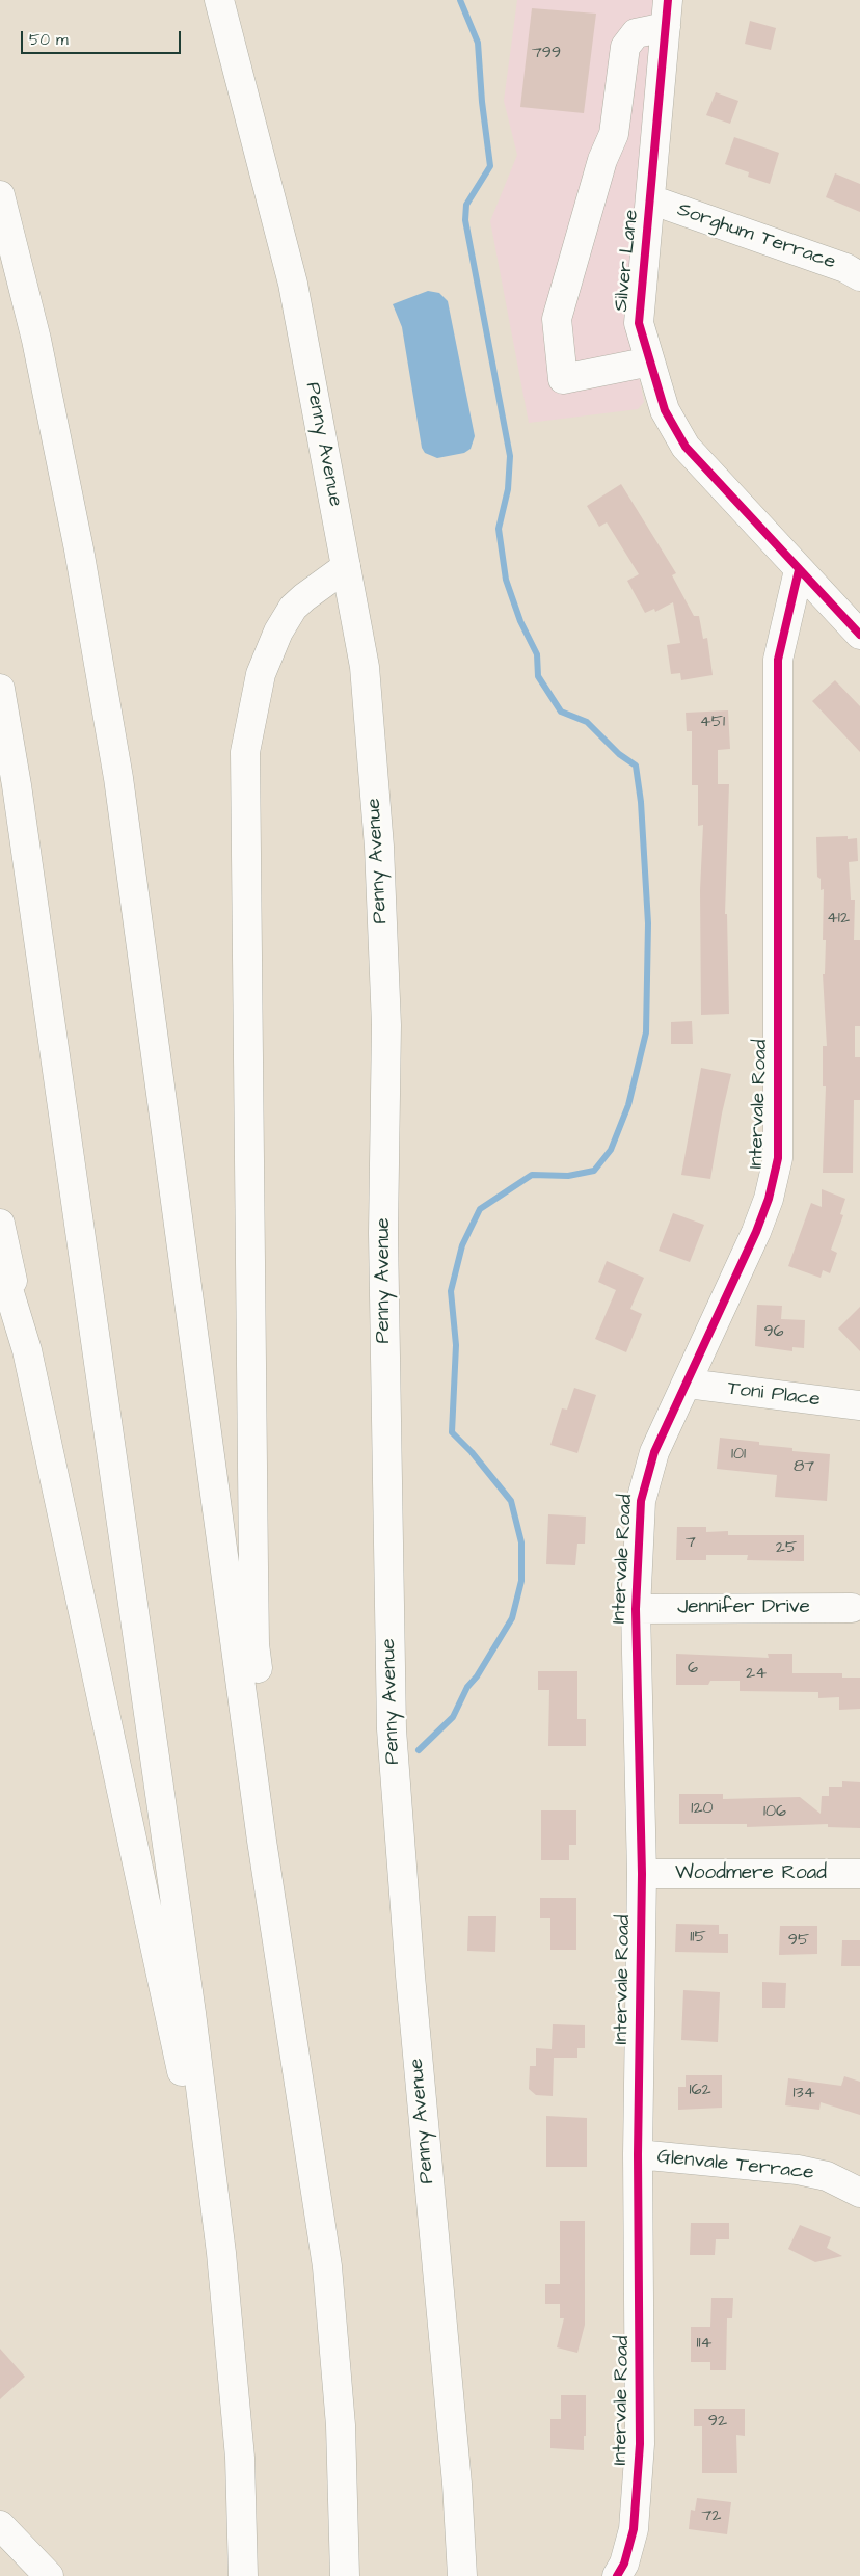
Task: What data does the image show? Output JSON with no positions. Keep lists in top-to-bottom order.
{
  "streets": {
    "main road": [
      "Sorghum Terrace",
      "Silver Lane",
      "Penny Avenue",
      "Intervale Road",
      "Toni Place",
      "Jennifer Drive",
      "Woodmere Road",
      "Glenvale Terrace"
    ]
  },
  "crossings": [
    ["Sorghum Terrace", "Silver Lane"],
    ["Silver Lane", "Intervale Road"],
    ["Intervale Road", "Toni Place"],
    ["Intervale Road", "Jennifer Drive"],
    ["Intervale Road", "Woodmere Road"],
    ["Intervale Road", "Glenvale Terrace"]
  ],
  "house_numbers": [
    "799",
    "451",
    "412",
    "96",
    "101",
    "87",
    "7",
    "25",
    "6",
    "24",
    "120",
    "106",
    "115",
    "95",
    "162",
    "134",
    "114",
    "92",
    "72"
  ],
  "scale_bar": "50 m"
}
